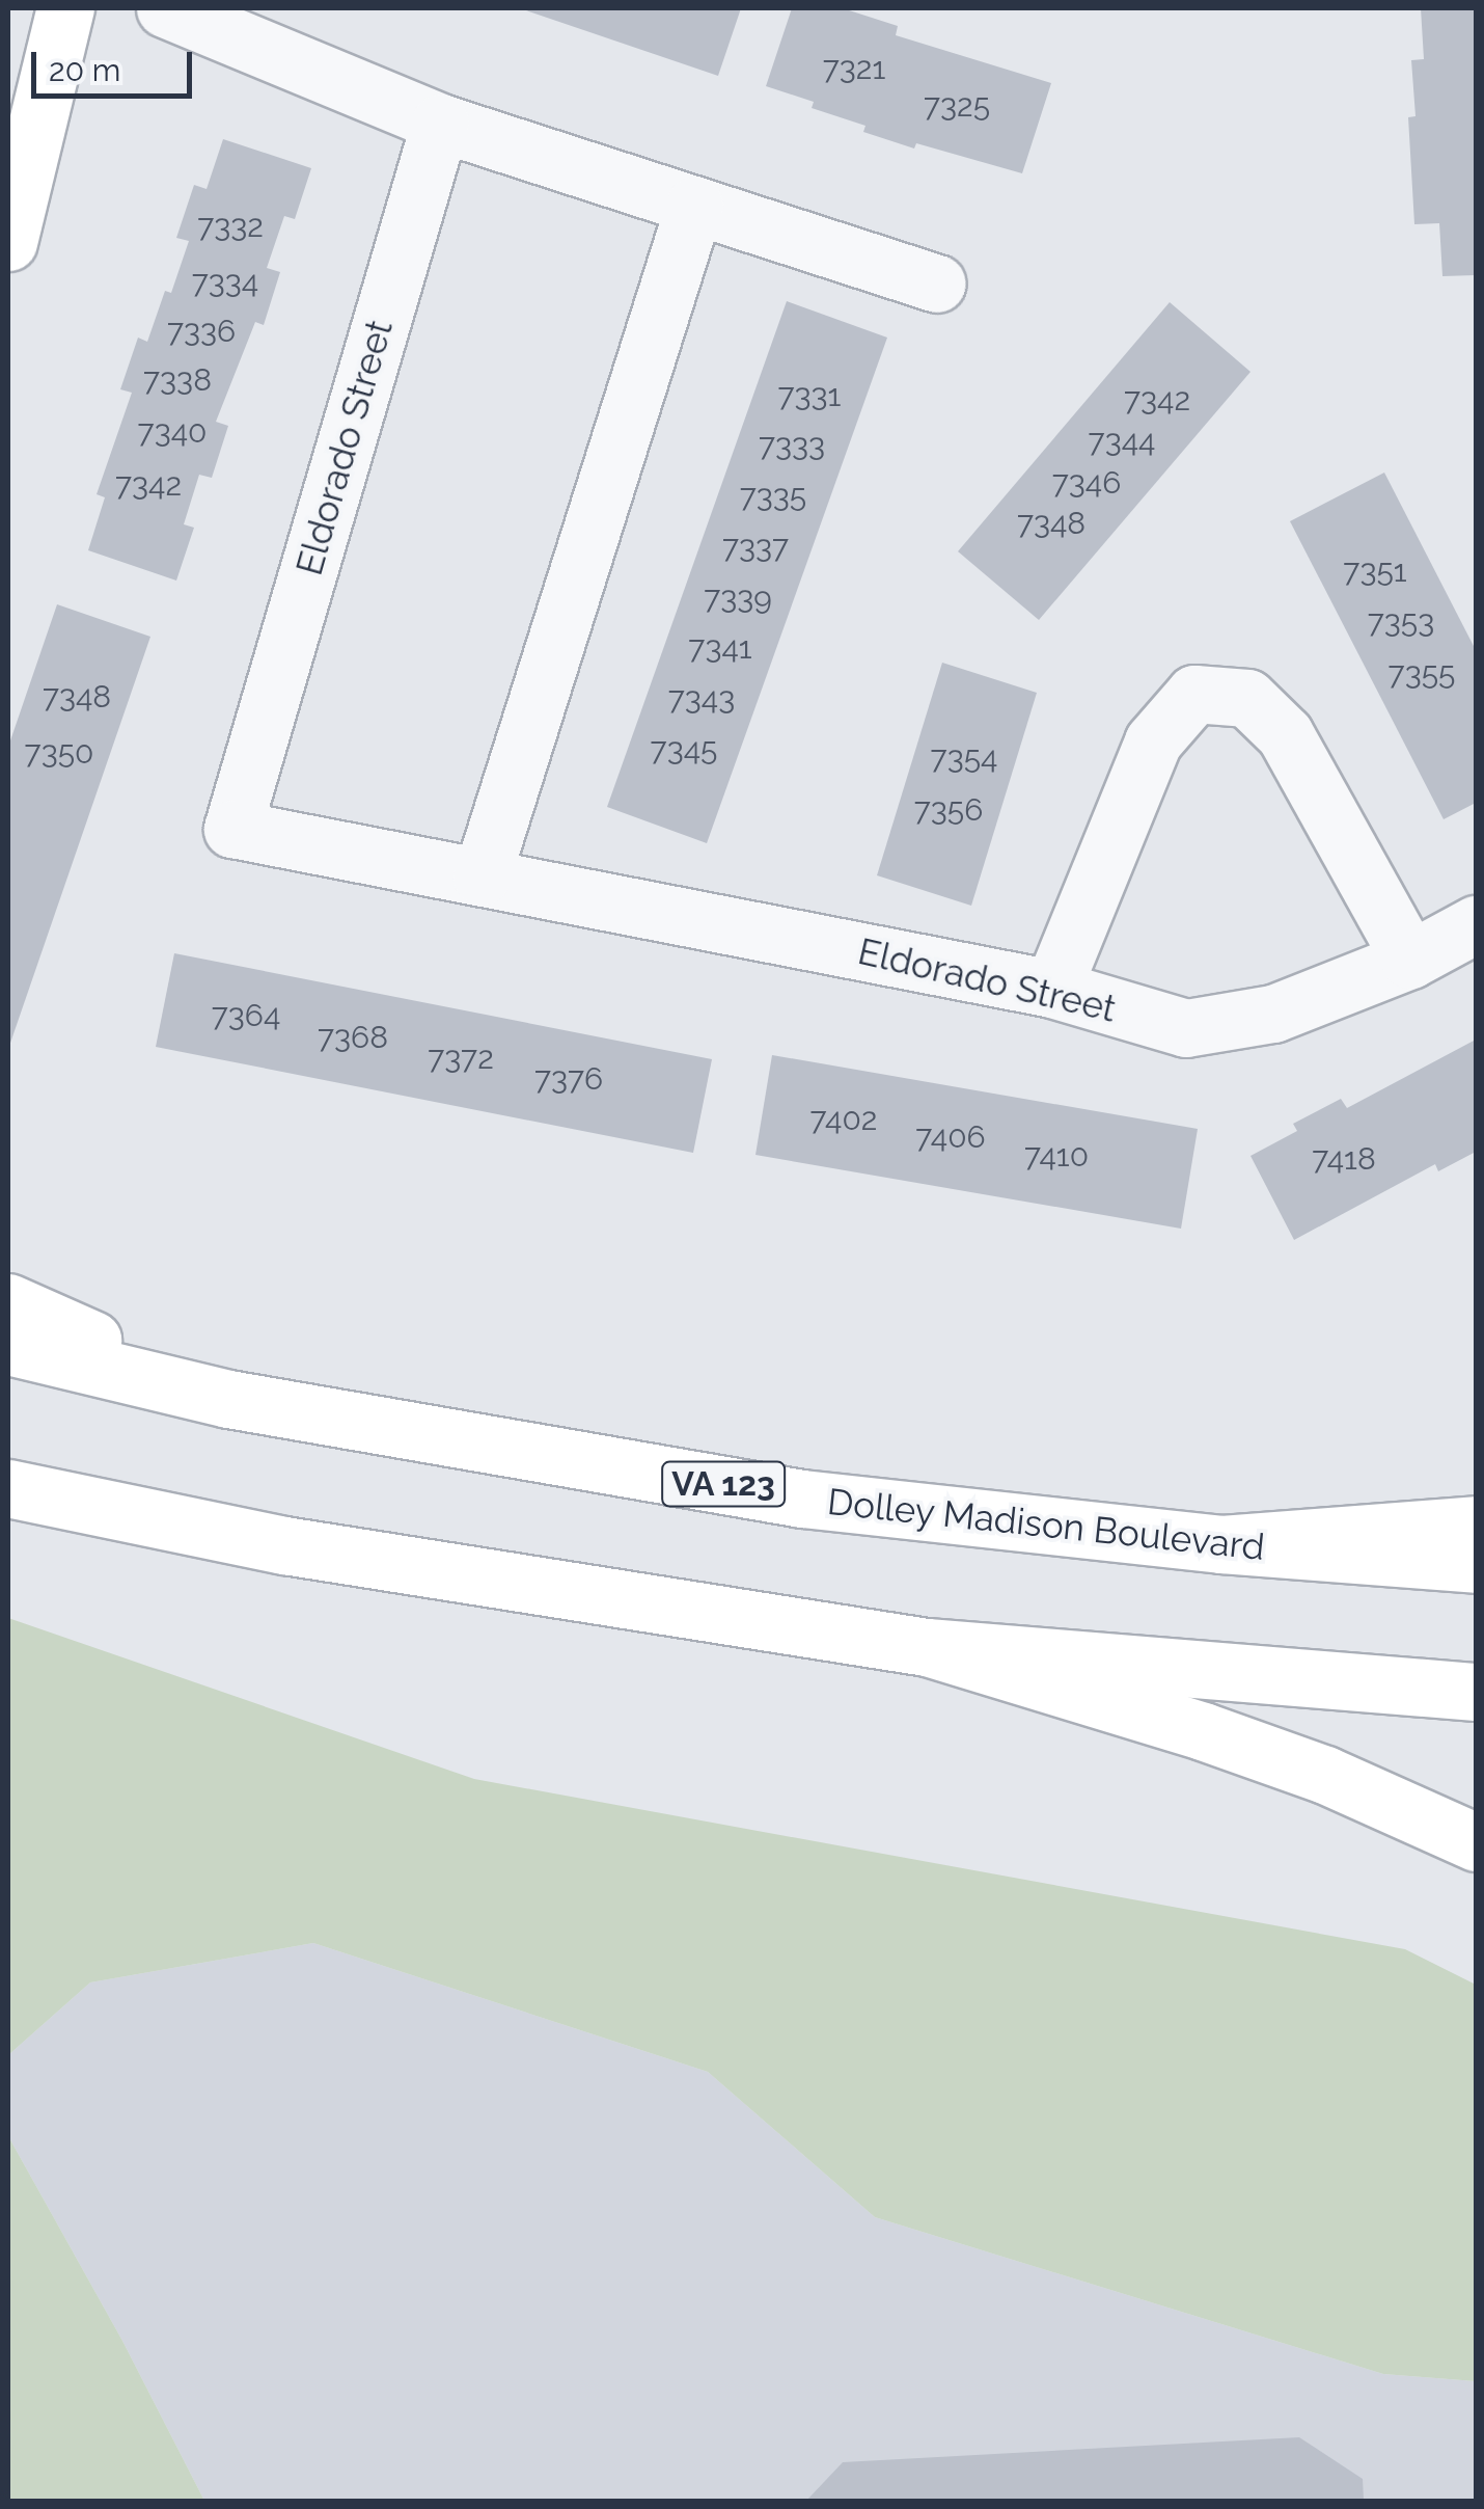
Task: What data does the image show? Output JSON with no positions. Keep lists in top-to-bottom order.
{
  "streets": {
    "main road": ["VA 123", "Dolley Madison Boulevard"],
    "street": ["Eldorado Street"]
  },
  "house_numbers": [
    "7321",
    "7325",
    "7332",
    "7334",
    "7336",
    "7338",
    "7331",
    "7342",
    "7340",
    "7344",
    "7333",
    "7346",
    "7342",
    "7335",
    "7348",
    "7337",
    "7351",
    "7339",
    "7353",
    "7341",
    "7355",
    "7348",
    "7343",
    "7345",
    "7350",
    "7354",
    "7356",
    "7364",
    "7368",
    "7372",
    "7376",
    "7402",
    "7406",
    "7410",
    "7418"
  ],
  "scale_bar": "20 m"
}
